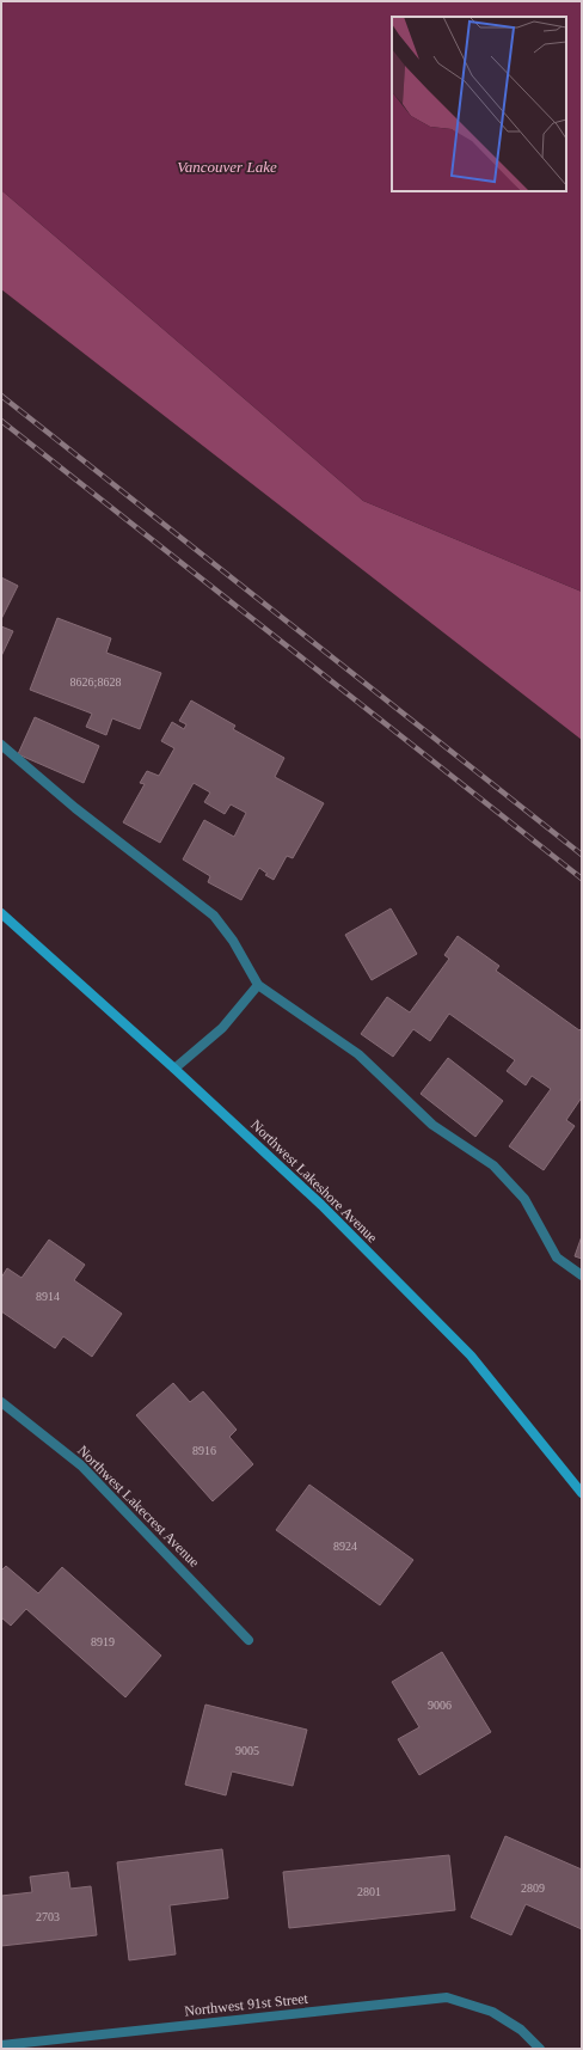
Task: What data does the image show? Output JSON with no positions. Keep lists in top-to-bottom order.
{
  "streets": {
    "main road": ["Northwest Lakeshore Avenue"],
    "street": ["Northwest Lakecrest Avenue", "Northwest 91st Street"]
  },
  "water": ["Vancouver Lake"],
  "house_numbers": [
    "8626;8628",
    "8914",
    "8916",
    "8924",
    "8919",
    "9006",
    "9005",
    "2809",
    "2801",
    "2703"
  ]
}
